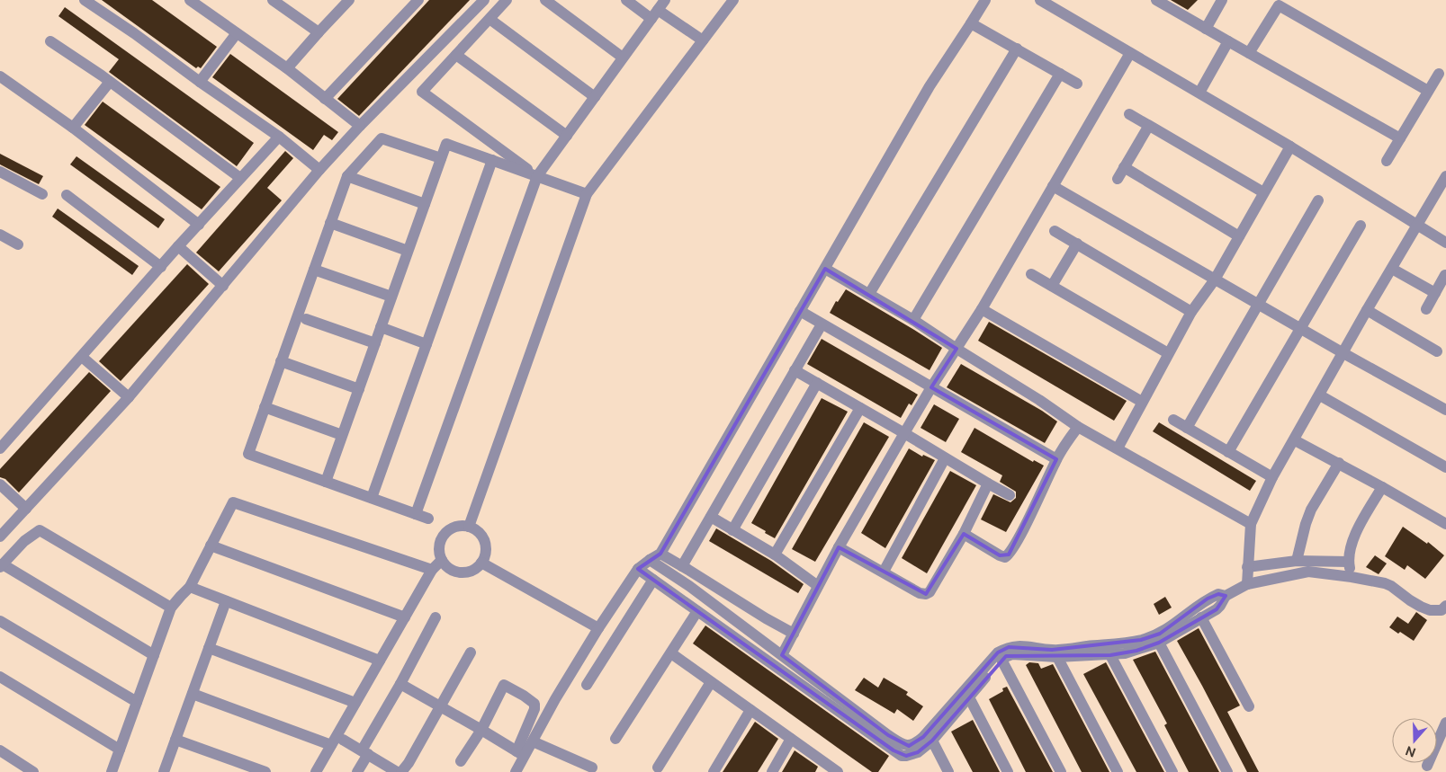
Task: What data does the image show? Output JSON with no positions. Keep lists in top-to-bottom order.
{
  "north": "bottom"
}
